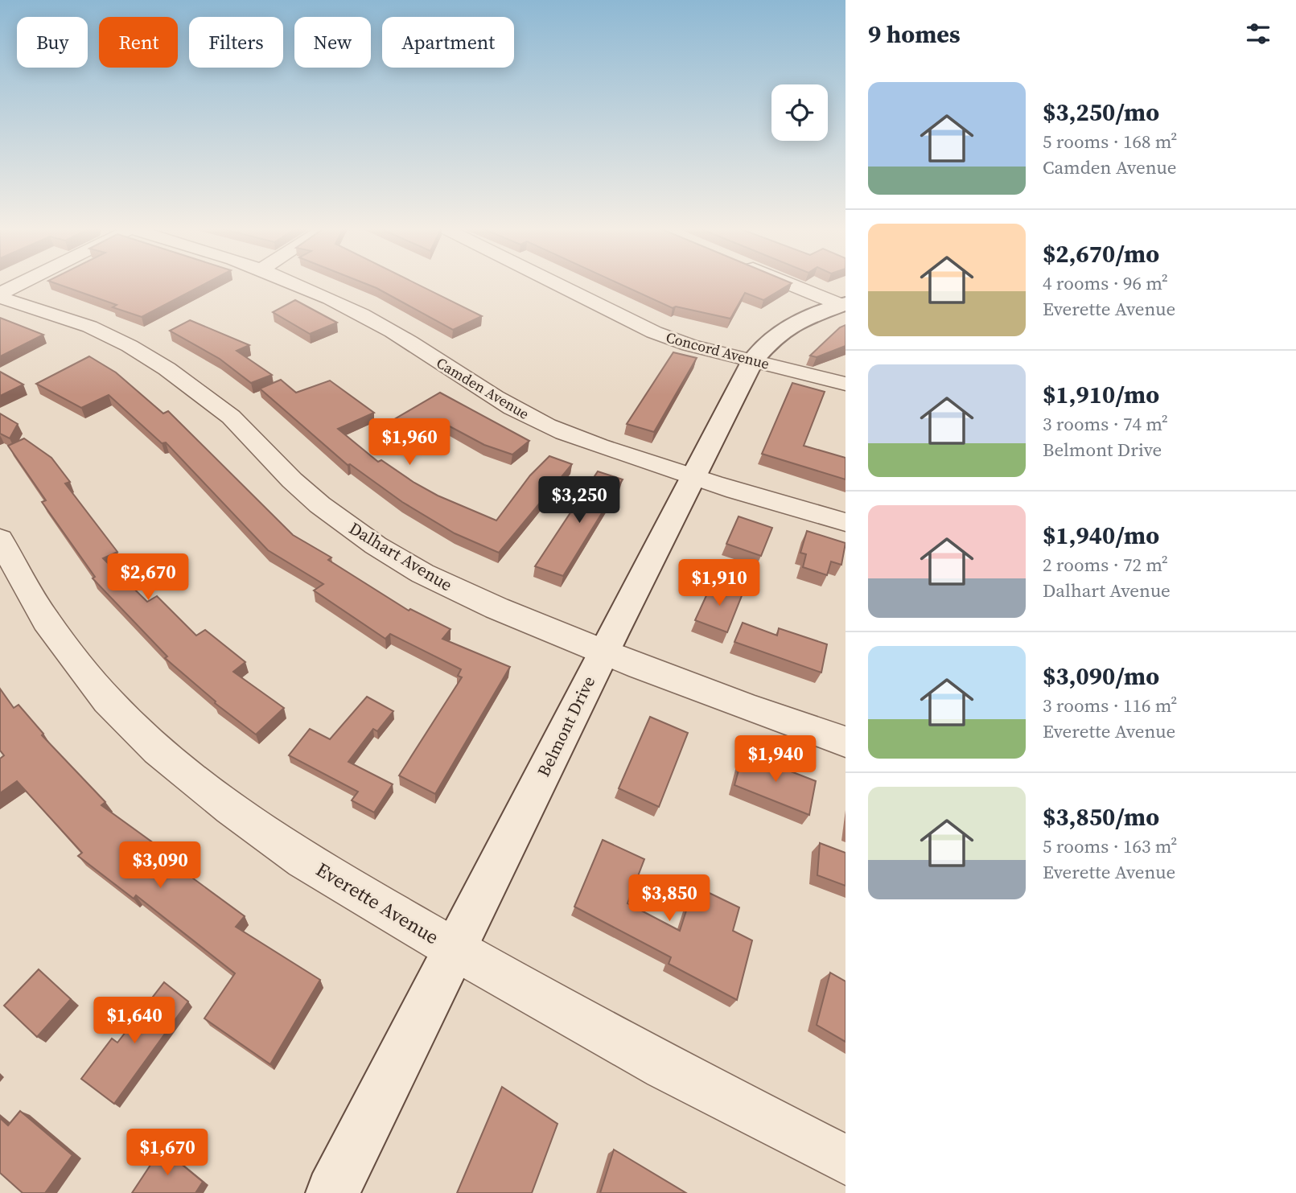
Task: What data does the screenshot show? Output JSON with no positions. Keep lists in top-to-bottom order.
{
  "streets": {
    "street": [
      "Concord Avenue",
      "Camden Avenue",
      "Dalhart Avenue",
      "Belmont Drive",
      "Everette Avenue"
    ]
  },
  "crossings": [
    ["Concord Avenue", "Belmont Drive"],
    ["Camden Avenue", "Belmont Drive"],
    ["Dalhart Avenue", "Belmont Drive"],
    ["Belmont Drive", "Everette Avenue"]
  ],
  "page": {
    "heading": "9 homes",
    "chip": [
      "Buy",
      "Rent",
      "Filters",
      "New",
      "Apartment"
    ],
    "list": [
      {
        "name": "$3,250/mo",
        "note": "5 rooms · 168 m² · Camden Avenue"
      },
      {
        "name": "$2,670/mo",
        "note": "4 rooms · 96 m² · Everette Avenue"
      },
      {
        "name": "$1,910/mo",
        "note": "3 rooms · 74 m² · Belmont Drive"
      },
      {
        "name": "$1,940/mo",
        "note": "2 rooms · 72 m² · Dalhart Avenue"
      },
      {
        "name": "$3,090/mo",
        "note": "3 rooms · 116 m² · Everette Avenue"
      },
      {
        "name": "$3,850/mo",
        "note": "5 rooms · 163 m² · Everette Avenue"
      }
    ],
    "price": [
      "$1,960",
      "$3,250",
      "$2,670",
      "$1,910",
      "$1,940",
      "$3,090",
      "$3,850",
      "$1,640",
      "$1,670"
    ]
  }
}
